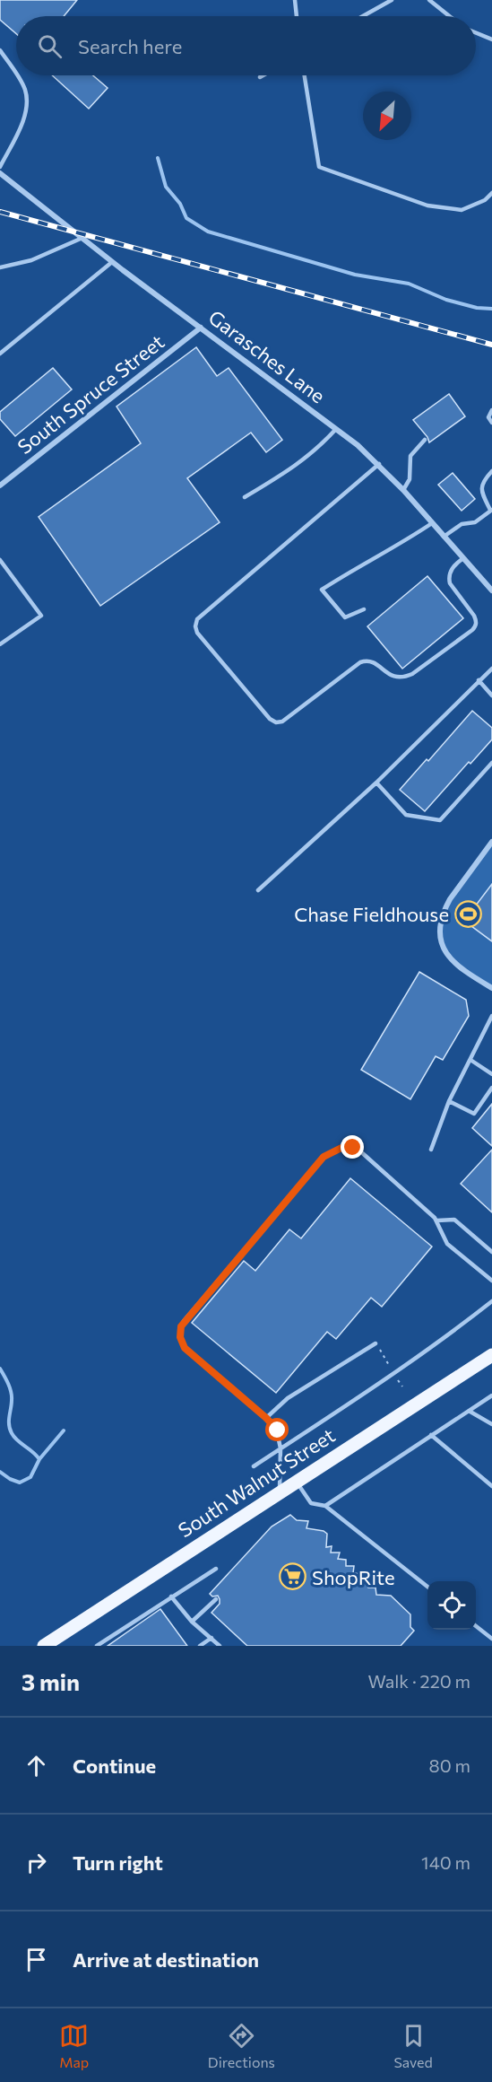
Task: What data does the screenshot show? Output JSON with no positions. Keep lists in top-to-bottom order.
{
  "streets": {
    "main road": ["South Walnut Street"],
    "street": ["Garasches Lane", "South Spruce Street"]
  },
  "crossings": [
    ["Garasches Lane", "South Spruce Street"]
  ],
  "places": {
    "sports": ["Chase Fieldhouse"],
    "supermarket": ["ShopRite"]
  },
  "north": "bottom left",
  "page": {
    "search": "Search here",
    "heading": ["3 min", "Walk · 220 m"],
    "list": [
      ["Continue", "80 m"],
      ["Turn right", "140 m"],
      "Arrive at destination"
    ],
    "nav": ["Map", "Directions", "Saved"]
  }
}
